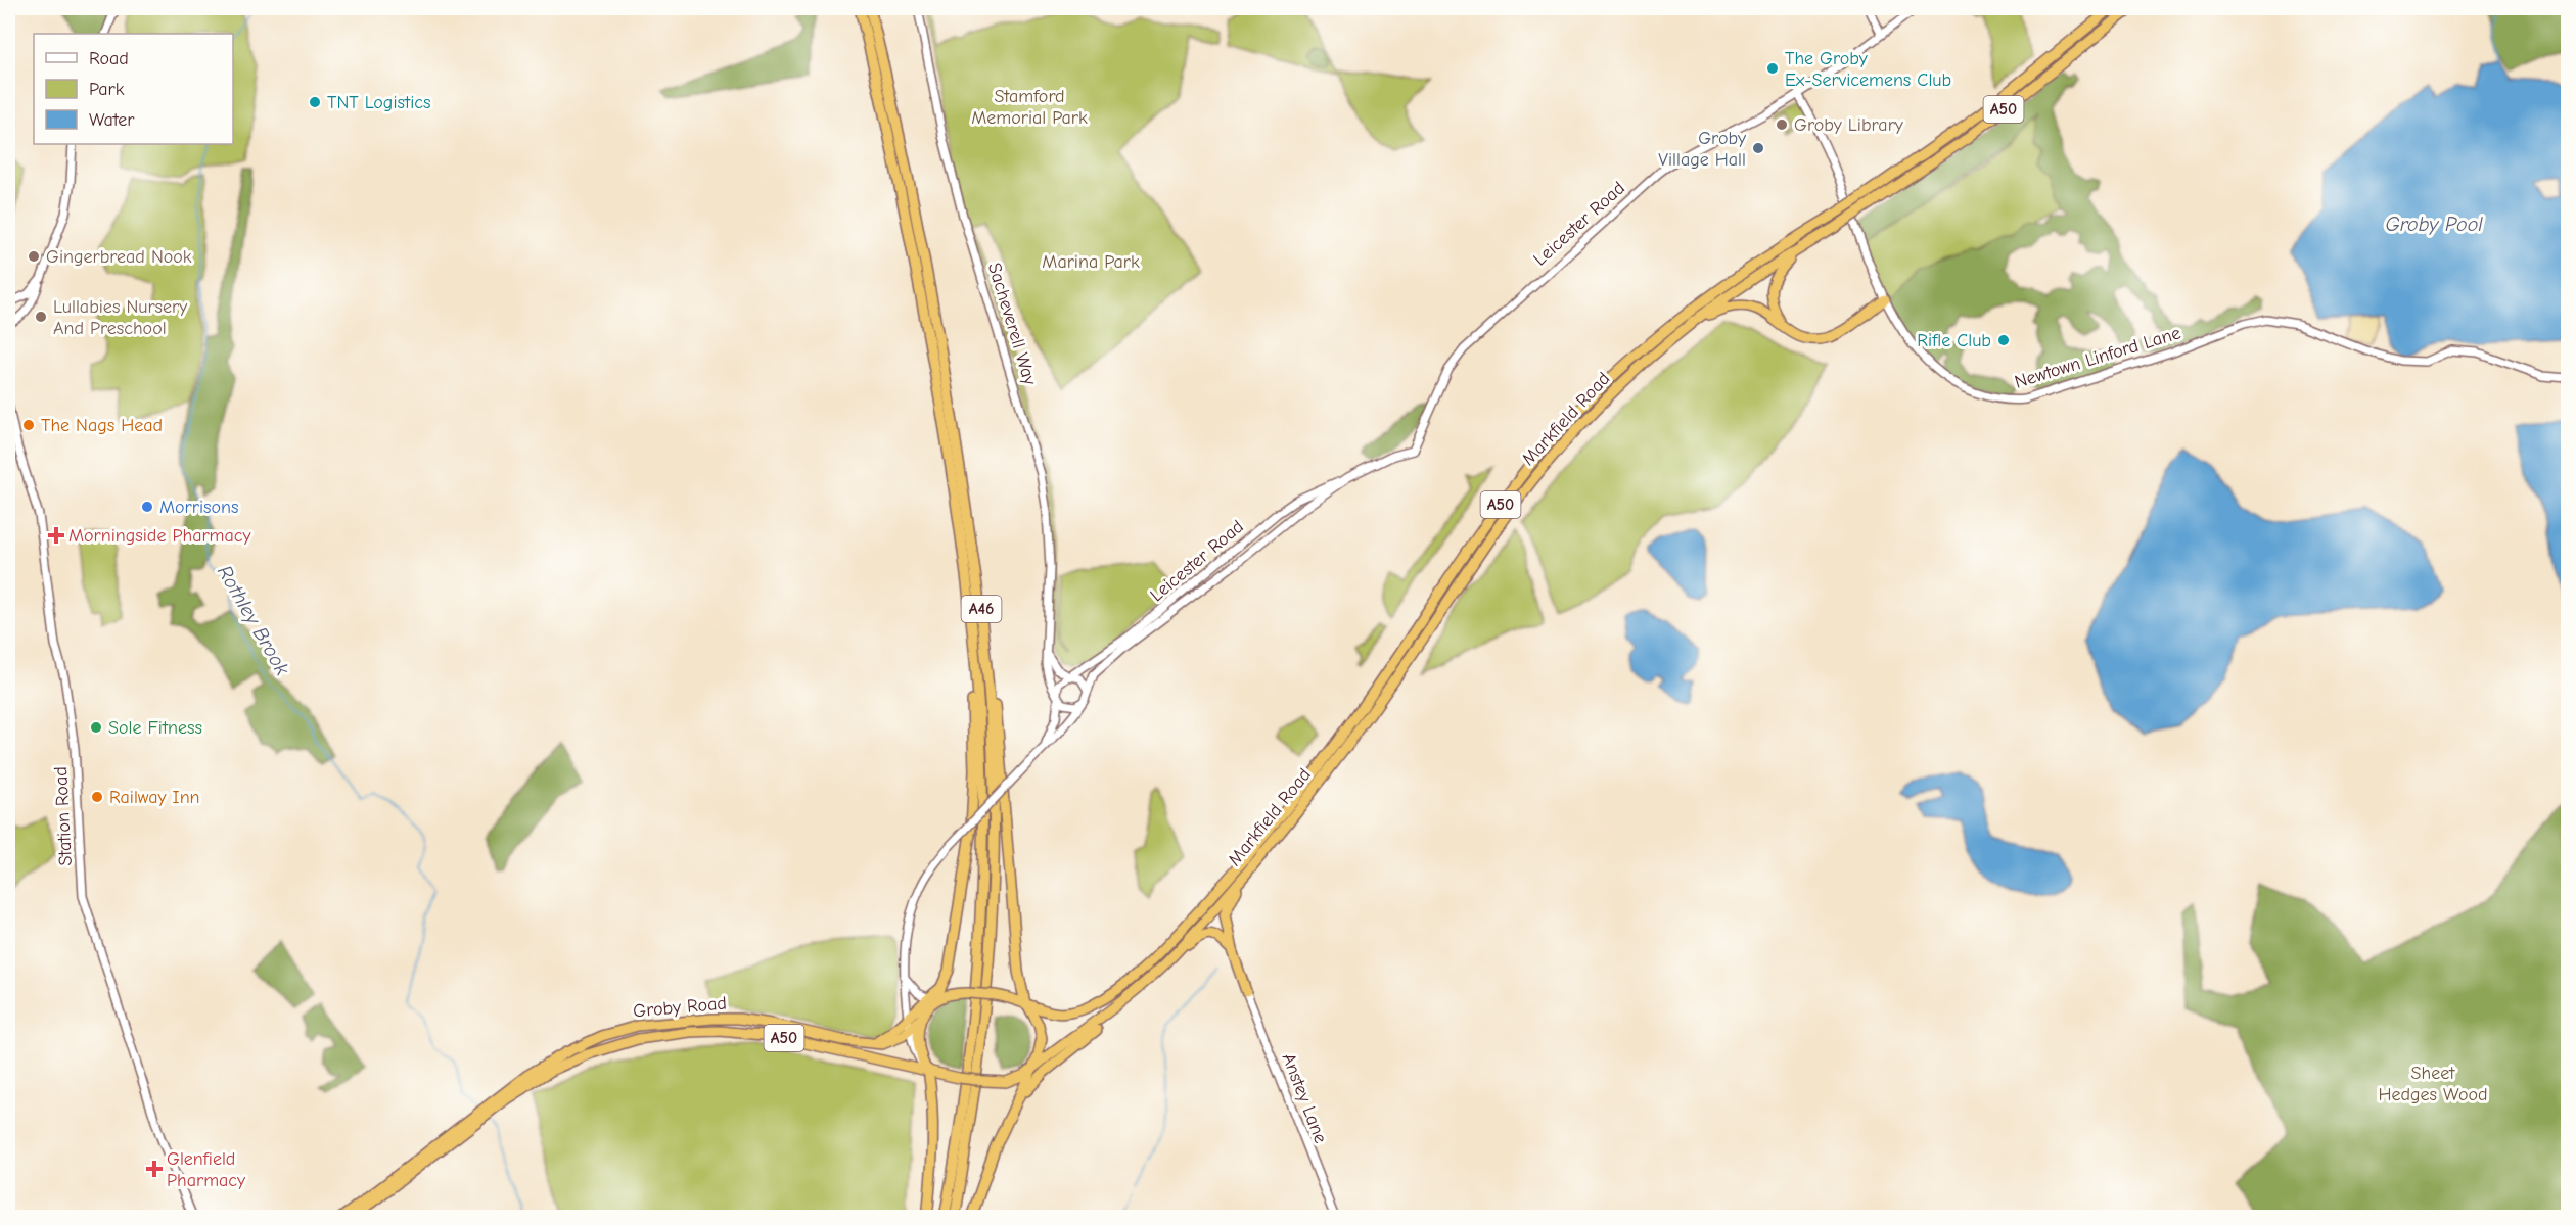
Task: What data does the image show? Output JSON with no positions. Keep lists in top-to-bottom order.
{
  "streets": {
    "highway": [
      "A50",
      "Markfield Road",
      "A46",
      "Groby Road"
    ],
    "street": [
      "Leicester Road",
      "Sacheverell Way",
      "Newtown Linford Lane",
      "Station Road",
      "Anstey Lane"
    ]
  },
  "crossings": [
    ["Leicester Road", "Sacheverell Way"],
    ["Leicester Road", "Newtown Linford Lane"],
    ["Markfield Road", "Groby Road"]
  ],
  "water": ["Groby Pool", "Rothley Brook"],
  "parks": ["Stamford Memorial Park", "Marina Park", "Sheet Hedges Wood"],
  "places": {
    "other": [
      "The Groby Ex-Servicemens Club",
      "TNT Logistics",
      "Groby Library",
      "Groby Village Hall",
      "Gingerbread Nook",
      "Lullabies Nursery And Preschool",
      "Rifle Club",
      "The Nags Head",
      "Morrisons",
      "Sole Fitness",
      "Railway Inn"
    ],
    "health": ["Morningside Pharmacy", "Glenfield Pharmacy"]
  },
  "legend": ["Road", "Park", "Water"]
}
